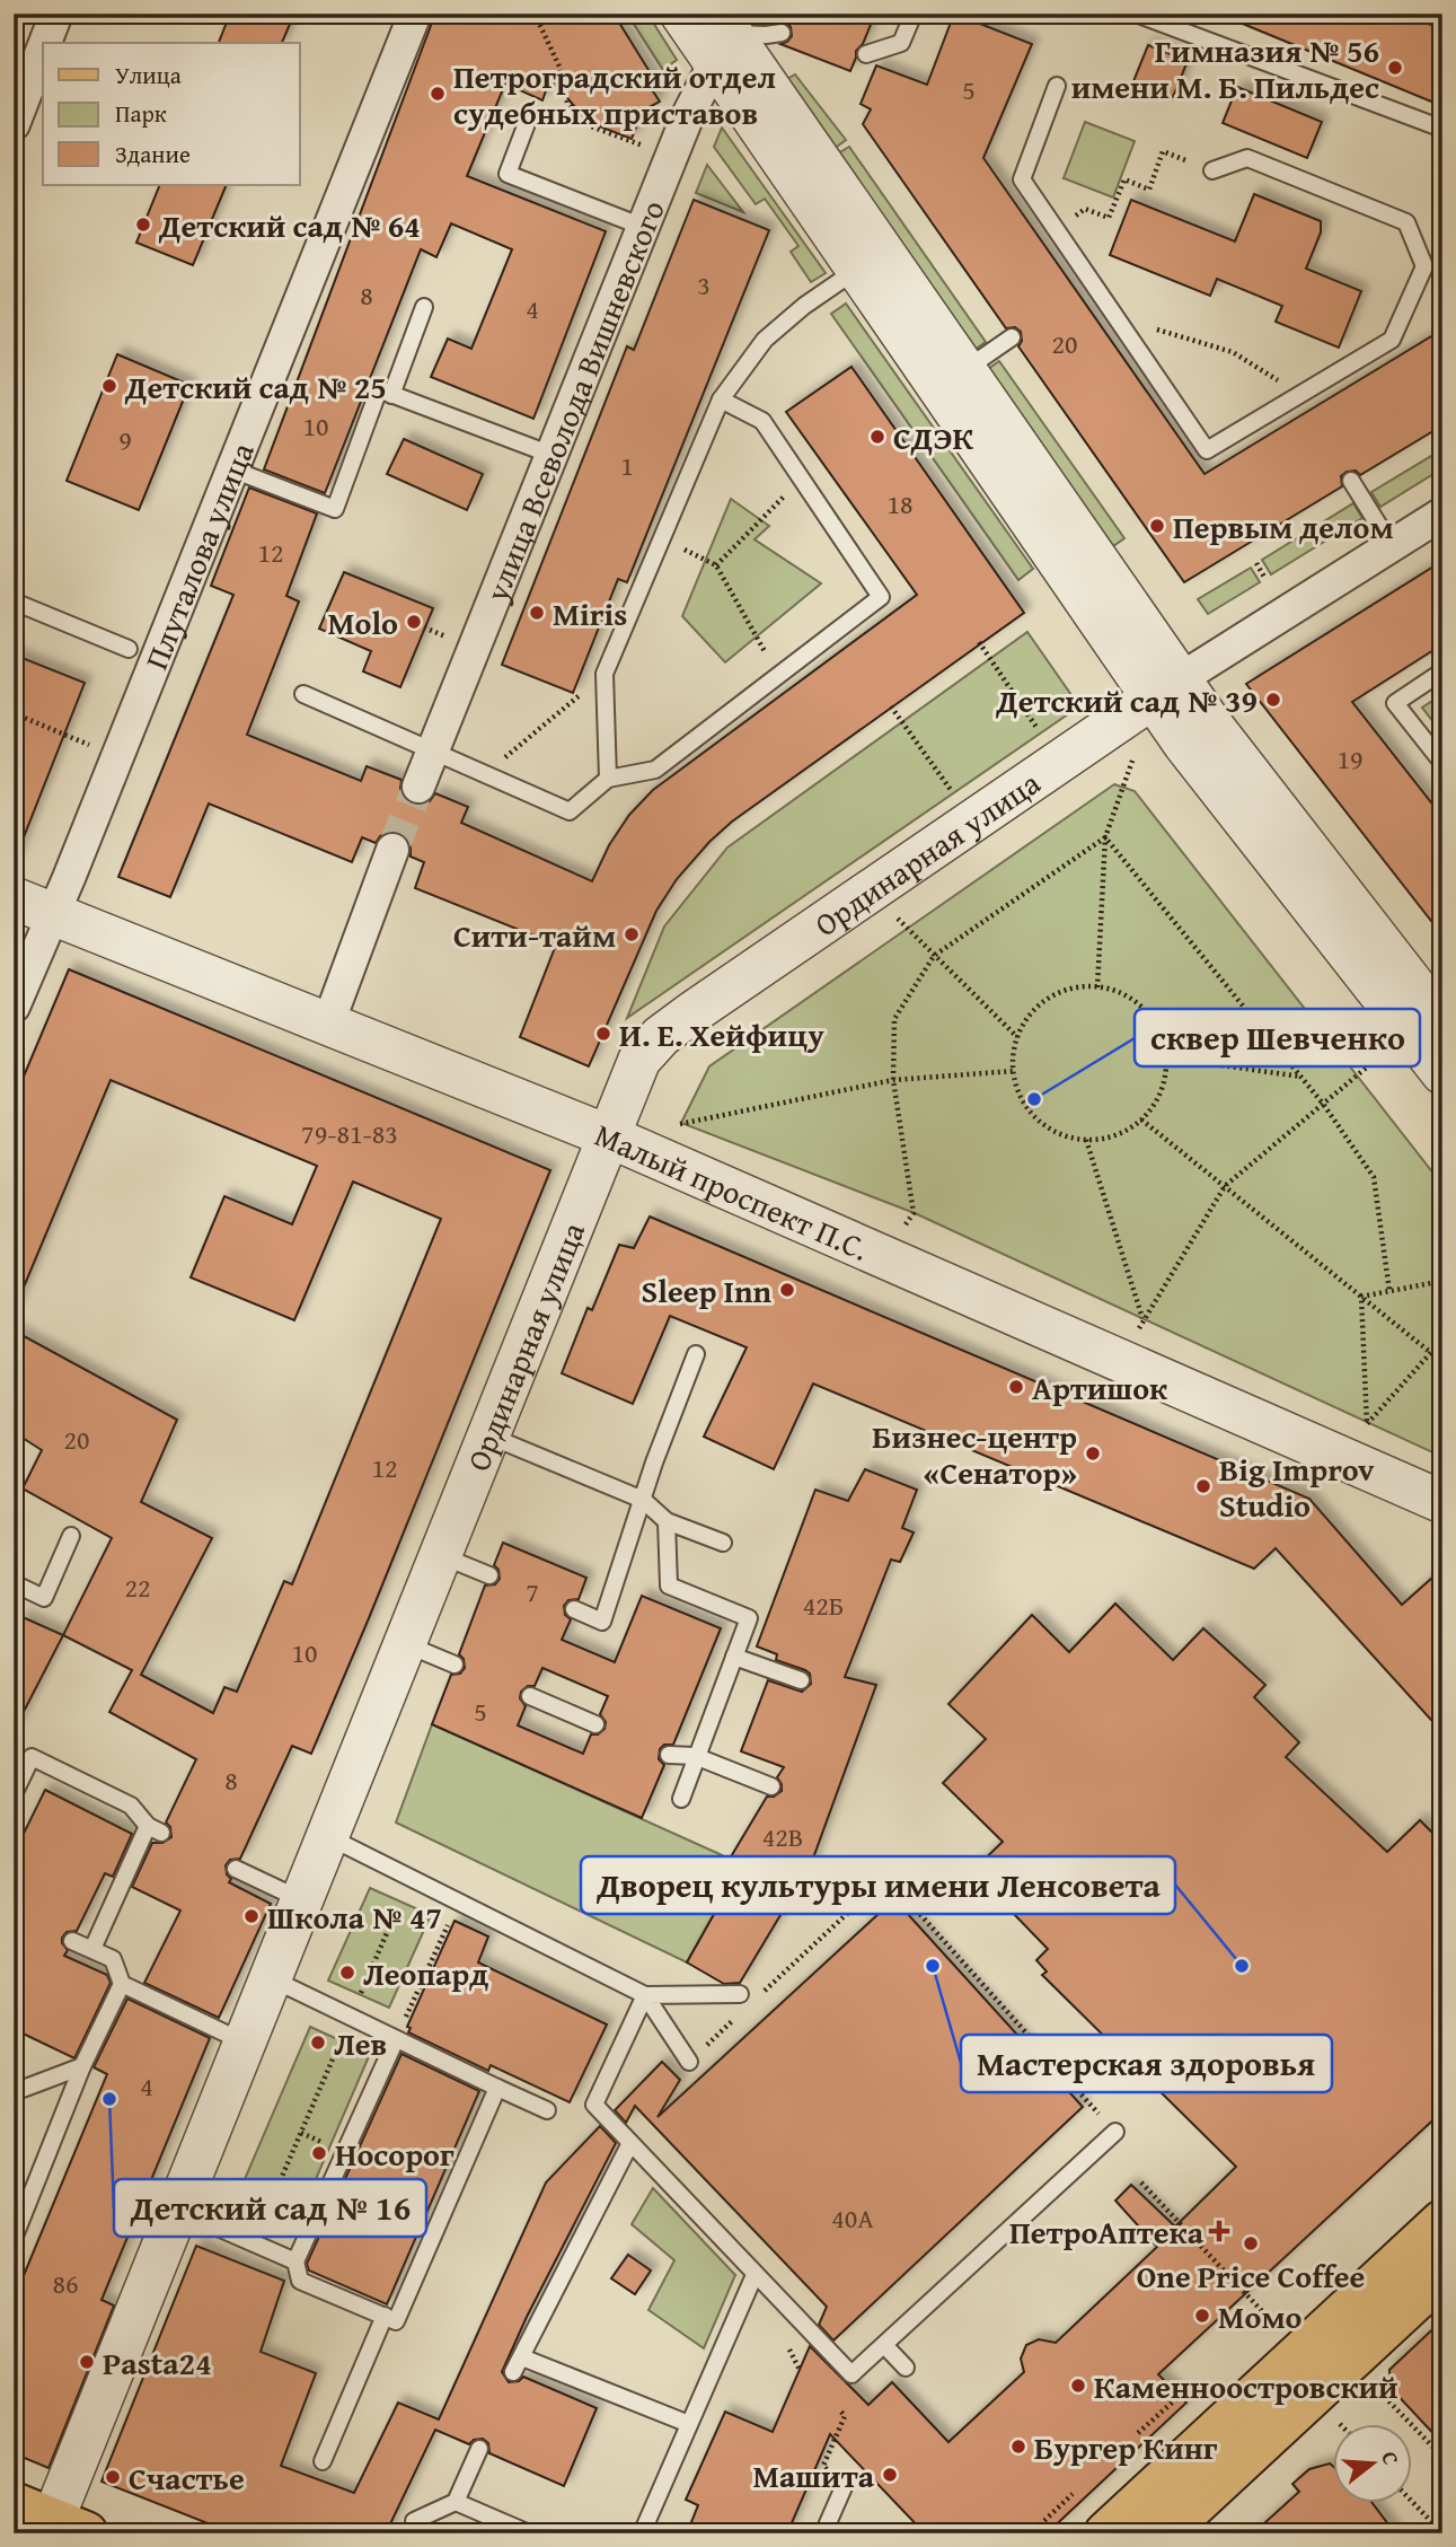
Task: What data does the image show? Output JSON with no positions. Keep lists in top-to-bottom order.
{
  "streets": {
    "street": [
      "улица Всеволода Вишневского",
      "Плуталова улица",
      "Ординарная улица",
      "Малый проспект П.С."
    ]
  },
  "crossings": [
    ["Плуталова улица", "Малый проспект П.С."],
    ["Ординарная улица", "Малый проспект П.С."]
  ],
  "places": {
    "other": [
      "Гимназия № 56 имени М. Б. Пильдес",
      "Петроградский отдел судебных приставов",
      "Детский сад № 64",
      "Детский сад № 25",
      "СДЭК",
      "Первым делом",
      "Miris",
      "Molo",
      "Детский сад № 39",
      "Сити-тайм",
      "И. Е. Хейфицу",
      "сквер Шевченко",
      "Sleep Inn",
      "Артишок",
      "Бизнес-центр «Сенатор»",
      "Big Improv Studio",
      "Школа № 47",
      "Мастерская здоровья",
      "Дворец культуры имени Ленсовета",
      "Леопард",
      "Лев",
      "Детский сад № 16",
      "Носорог",
      "One Price Coffee",
      "Момо",
      "Pasta24",
      "Каменноостровский",
      "Бургер Кинг",
      "Машита",
      "Счастье"
    ],
    "health": ["ПетроАптека"]
  },
  "house_numbers": [
    "5",
    "3",
    "8",
    "4",
    "20",
    "10",
    "9",
    "1",
    "18",
    "12",
    "19",
    "79-81-83",
    "20",
    "12",
    "22",
    "7",
    "42Б",
    "10",
    "5",
    "8",
    "42В",
    "4",
    "40А",
    "86"
  ],
  "legend": ["Улица", "Парк", "Здание"],
  "north": "right"
}
